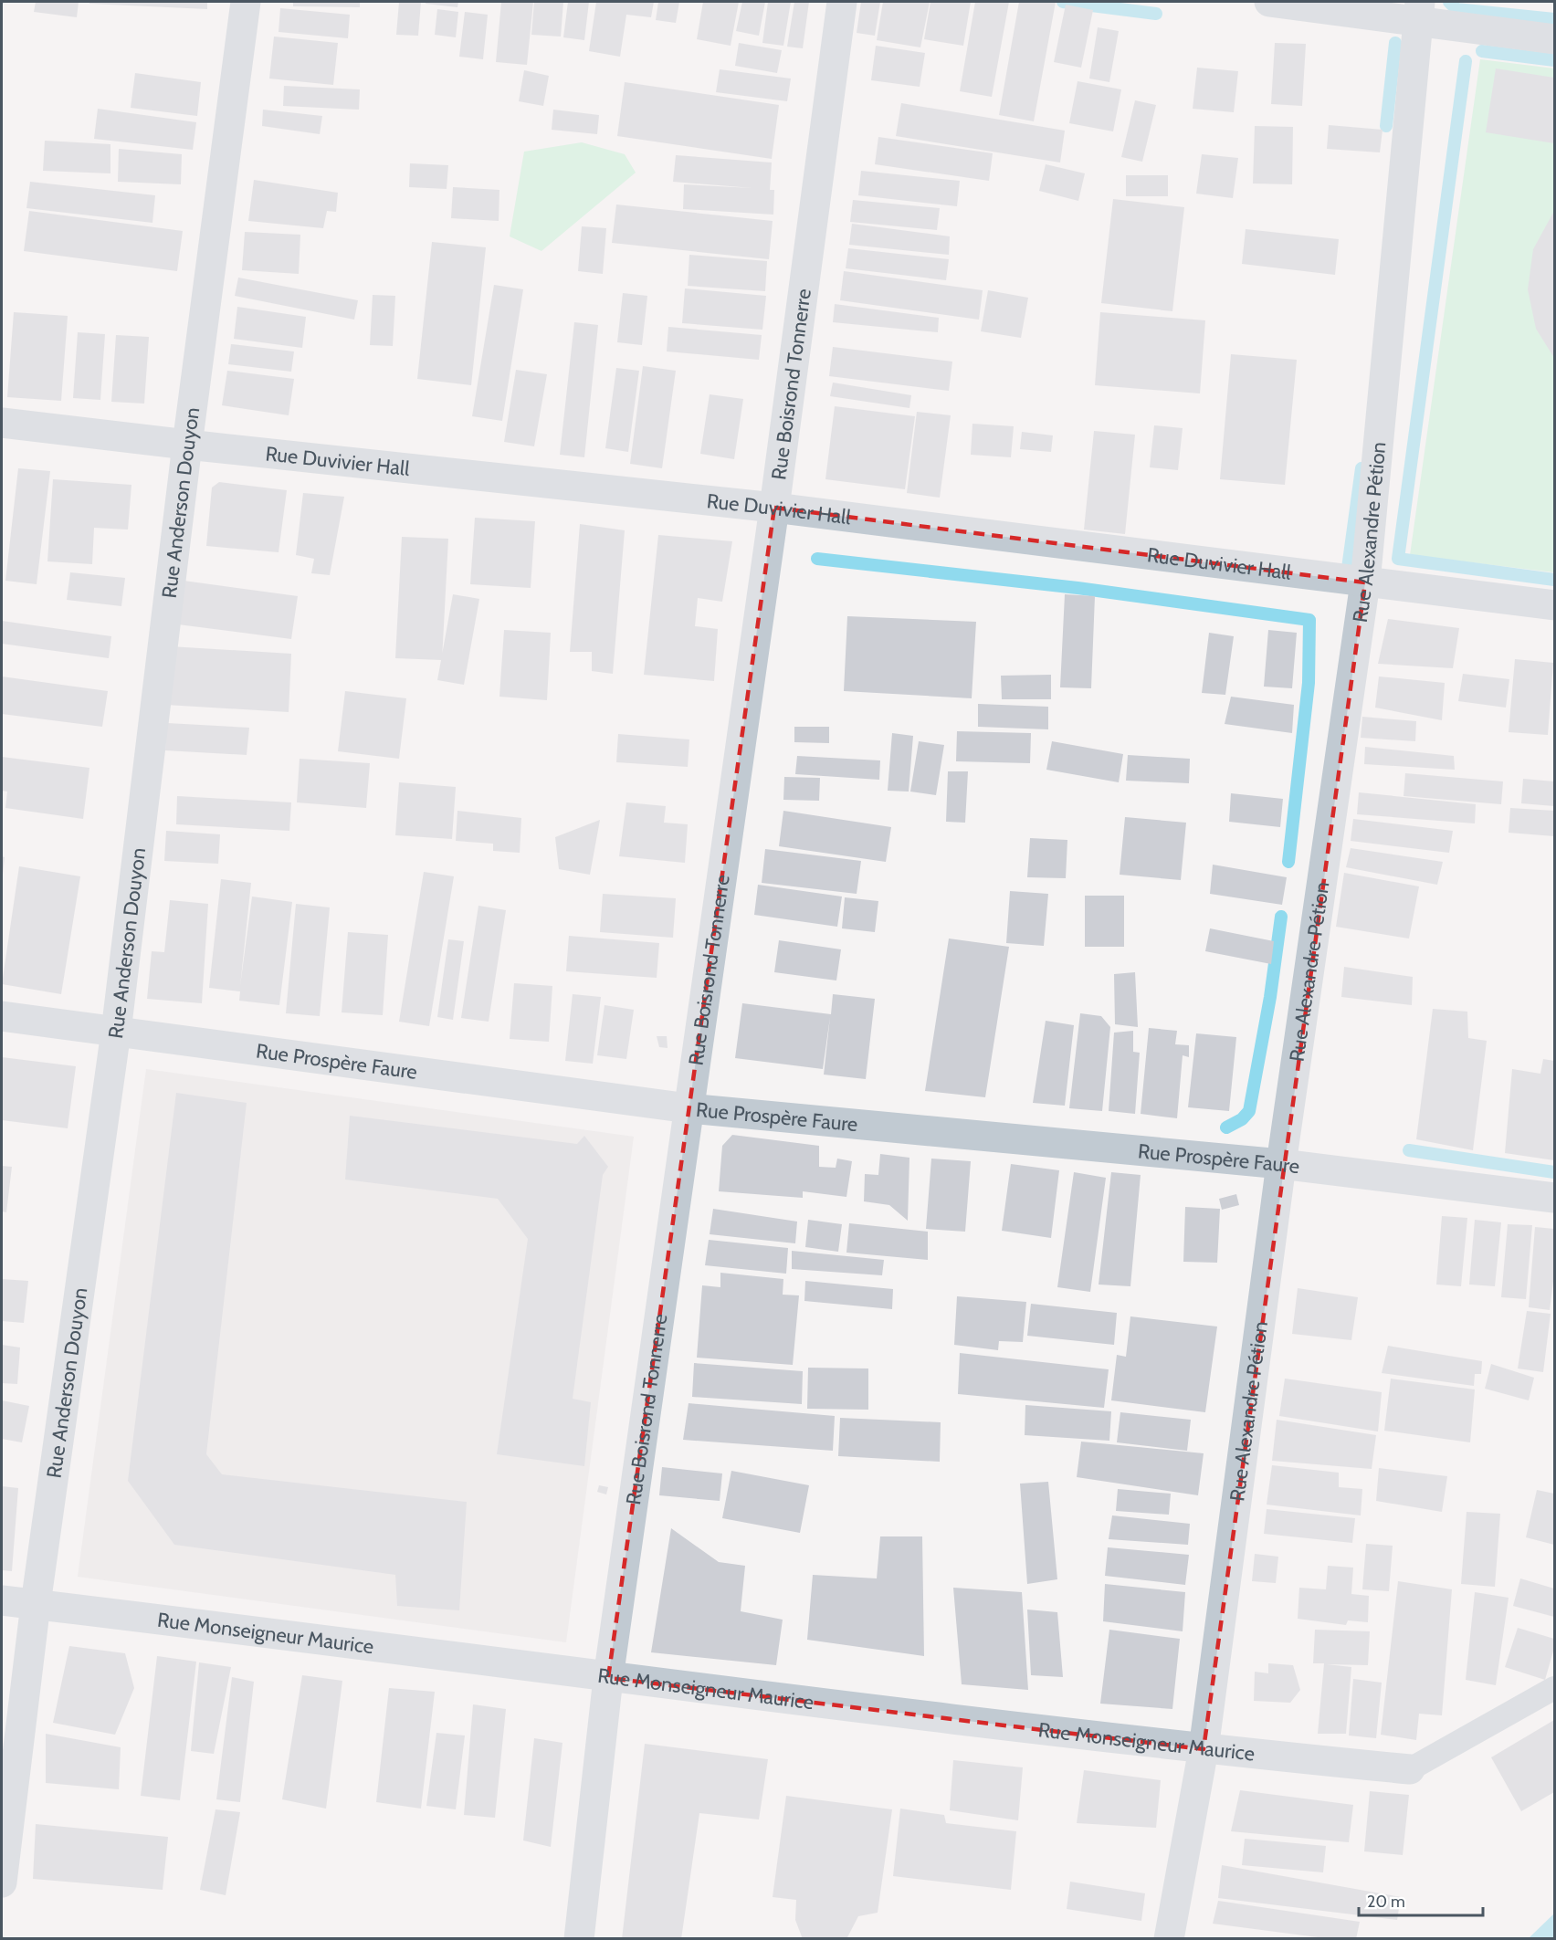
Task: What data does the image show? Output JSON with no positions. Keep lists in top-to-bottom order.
{
  "streets": {
    "street": [
      "Rue Boisrond Tonnerre",
      "Rue Duvivier Hall",
      "Rue Anderson Douyon",
      "Rue Alexandre Pétion",
      "Rue Prospère Faure",
      "Rue Monseigneur Maurice"
    ]
  },
  "crossings": [
    ["Rue Boisrond Tonnerre", "Rue Duvivier Hall"],
    ["Rue Boisrond Tonnerre", "Rue Prospère Faure"],
    ["Rue Boisrond Tonnerre", "Rue Monseigneur Maurice"],
    ["Rue Duvivier Hall", "Rue Anderson Douyon"],
    ["Rue Duvivier Hall", "Rue Alexandre Pétion"],
    ["Rue Anderson Douyon", "Rue Prospère Faure"],
    ["Rue Anderson Douyon", "Rue Monseigneur Maurice"],
    ["Rue Alexandre Pétion", "Rue Prospère Faure"],
    ["Rue Alexandre Pétion", "Rue Monseigneur Maurice"]
  ],
  "scale_bar": "20 m"
}
